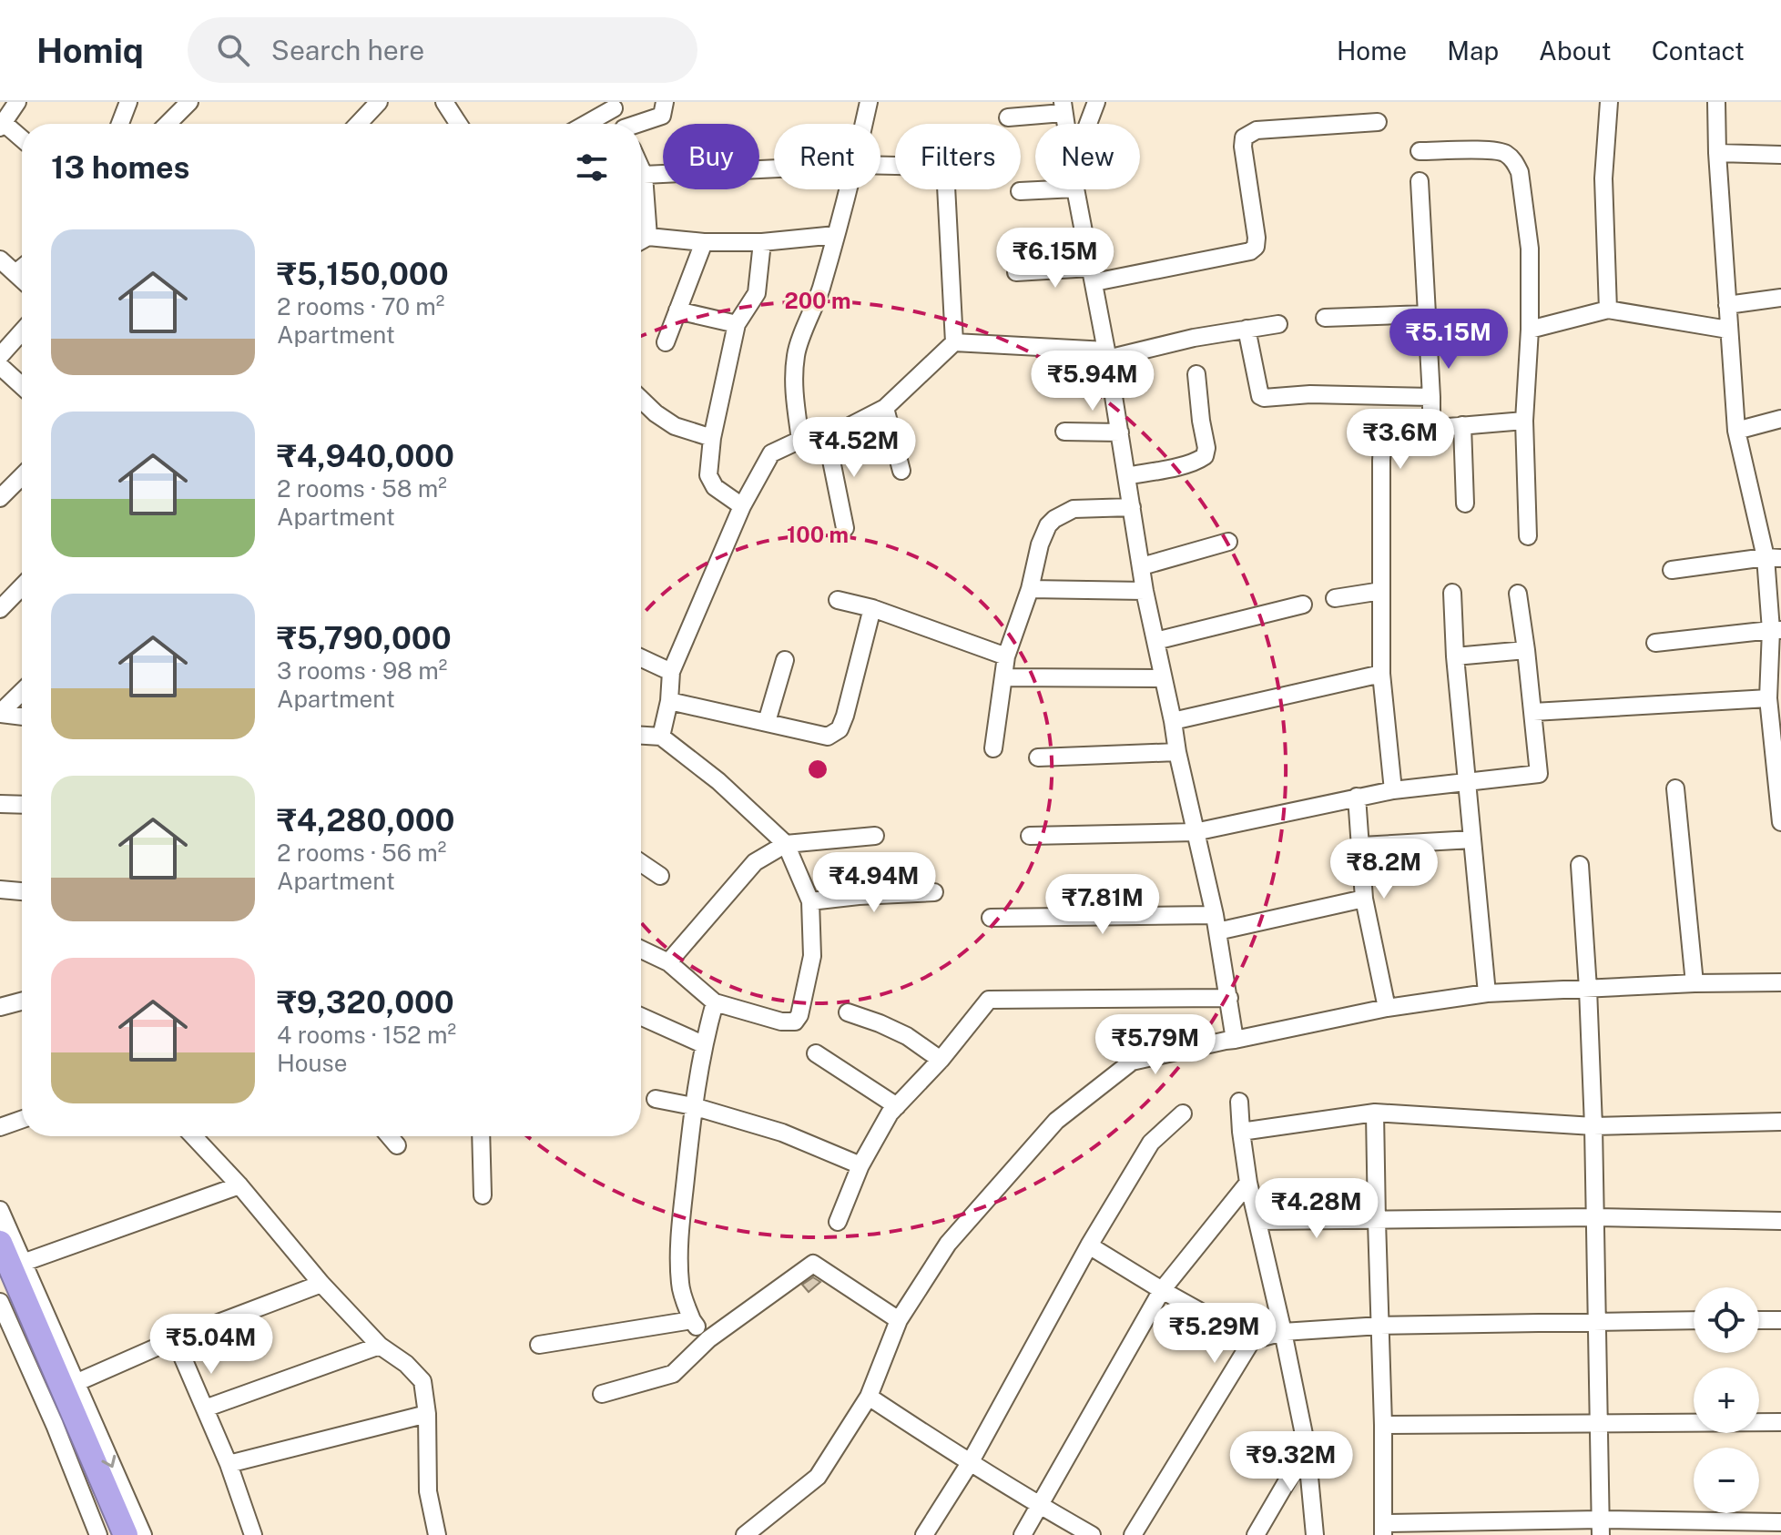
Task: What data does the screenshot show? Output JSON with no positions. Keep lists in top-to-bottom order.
{
  "page": {
    "header": "Homiq",
    "search": "Search here",
    "nav": [
      "Home",
      "Map",
      "About",
      "Contact"
    ],
    "chip": [
      "Buy",
      "Rent",
      "Filters",
      "New"
    ],
    "heading": "13 homes",
    "list": [
      {
        "name": "₹5,150,000",
        "note": "2 rooms · 70 m² · Apartment"
      },
      {
        "name": "₹4,940,000",
        "note": "2 rooms · 58 m² · Apartment"
      },
      {
        "name": "₹5,790,000",
        "note": "3 rooms · 98 m² · Apartment"
      },
      {
        "name": "₹4,280,000",
        "note": "2 rooms · 56 m² · Apartment"
      },
      {
        "name": "₹9,320,000",
        "note": "4 rooms · 152 m² · House"
      }
    ],
    "price": [
      "₹6.15M",
      "₹5.15M",
      "₹5.94M",
      "₹3.6M",
      "₹4.52M",
      "₹8.2M",
      "₹4.94M",
      "₹7.81M",
      "₹5.79M",
      "₹4.28M",
      "₹5.29M",
      "₹5.04M",
      "₹9.32M"
    ],
    "map_buttons": ["+", "−"]
  },
  "rings": ["200 m", "100 m"]
}
